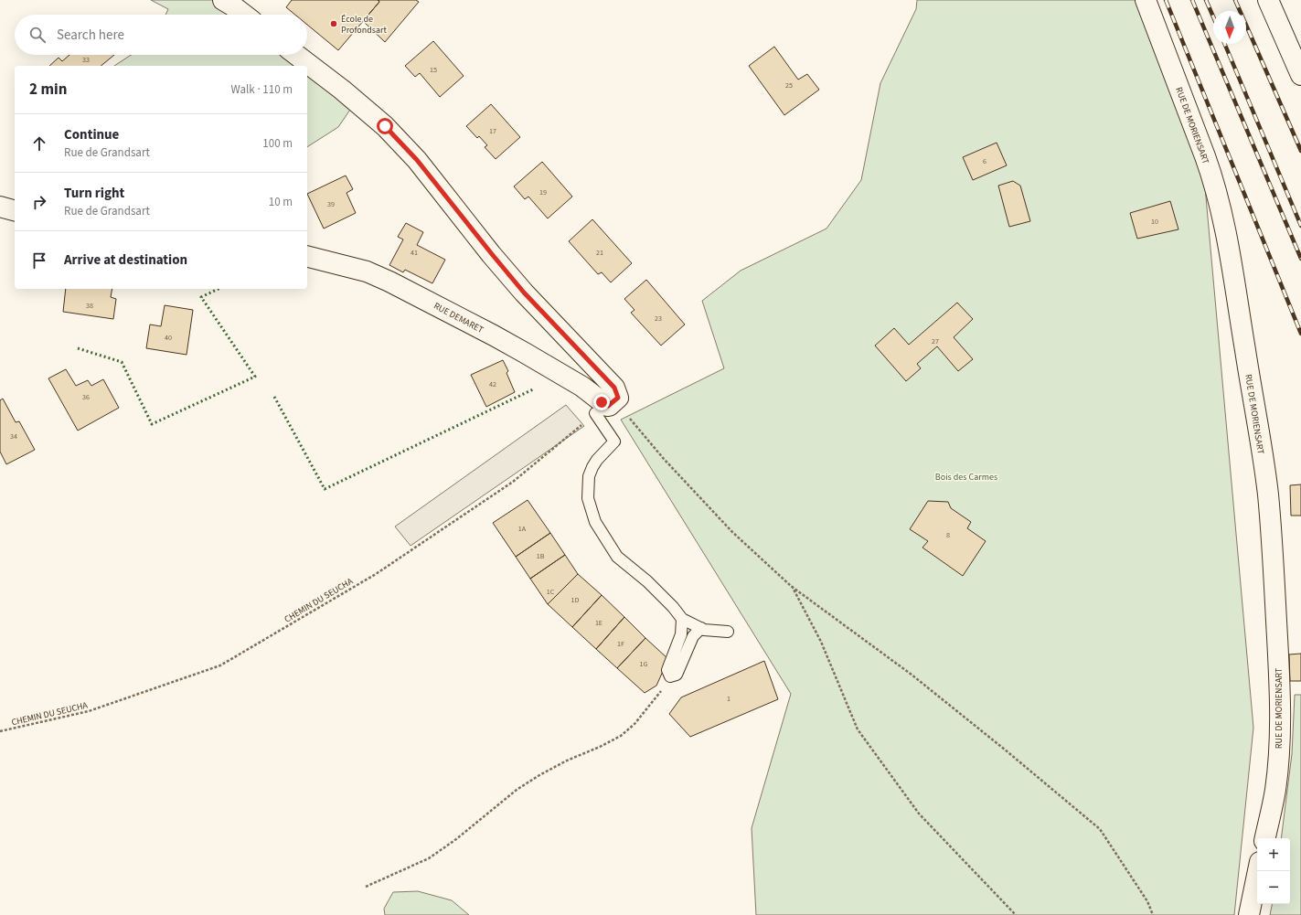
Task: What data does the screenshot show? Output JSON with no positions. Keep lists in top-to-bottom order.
{
  "streets": {
    "street": ["RUE DE MORIENSART", "RUE DEMARET"],
    "path": ["CHEMIN DU SEUCHA"]
  },
  "crossings": [
    ["RUE DEMARET", "CHEMIN DU SEUCHA"]
  ],
  "parks": ["Bois des Carmes"],
  "places": ["École de Profondsart"],
  "house_numbers": [
    "33",
    "15",
    "25",
    "17",
    "6",
    "19",
    "39",
    "10",
    "41",
    "21",
    "38",
    "23",
    "40",
    "27",
    "42",
    "36",
    "34",
    "1A",
    "8",
    "1B",
    "1C",
    "1D",
    "1E",
    "1F",
    "1G",
    "1"
  ],
  "north": "bottom",
  "page": {
    "search": "Search here",
    "heading": ["2 min", "Walk · 110 m"],
    "list": [
      ["Continue", "Rue de Grandsart", "100 m"],
      ["Turn right", "Rue de Grandsart", "10 m"],
      "Arrive at destination"
    ],
    "map_buttons": ["+", "−"]
  }
}
